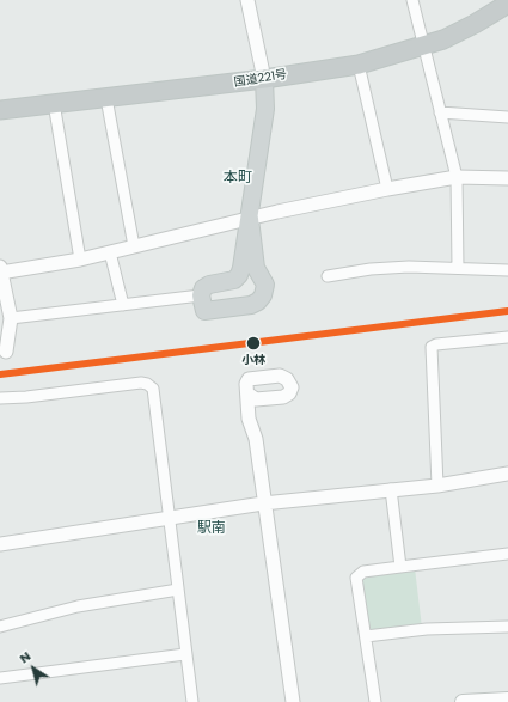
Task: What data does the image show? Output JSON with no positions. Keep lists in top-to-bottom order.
{
  "streets": {
    "highway": ["国道221号"]
  },
  "districts": ["本町", "駅南"],
  "places": ["小林"],
  "north": "top left"
}
